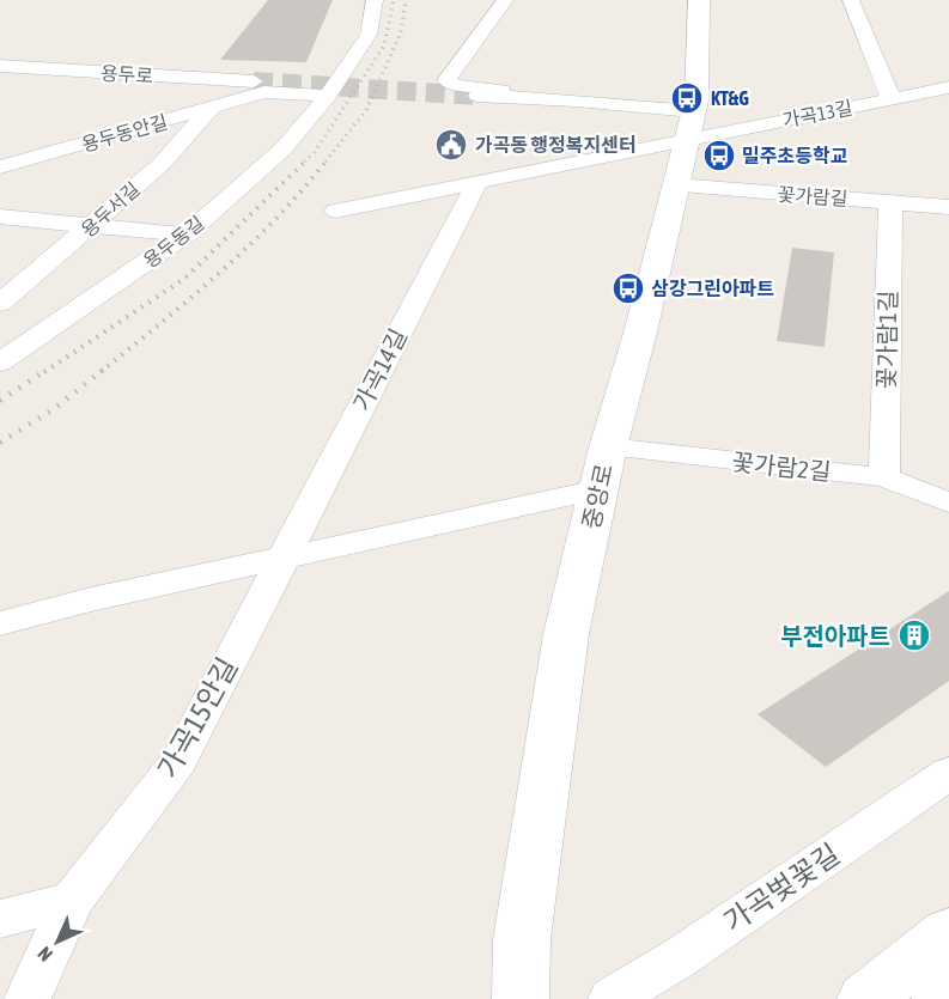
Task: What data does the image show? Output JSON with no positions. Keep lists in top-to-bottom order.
{
  "streets": {
    "main road": ["중앙로"],
    "street": [
      "용두로",
      "가곡13길",
      "용두동안길",
      "꽃가람길",
      "용두서길",
      "용두동길",
      "꽃가람1길",
      "가곡14길",
      "꽃가람2길",
      "가곡15안길",
      "가곡벚꽃길"
    ]
  },
  "crossings": [
    ["용두로", "용두동안길"],
    ["가곡13길", "중앙로"],
    ["용두동안길", "용두서길"],
    ["꽃가람길", "꽃가람1길"],
    ["꽃가람길", "중앙로"],
    ["꽃가람1길", "꽃가람2길"],
    ["가곡14길", "가곡15안길"],
    ["꽃가람2길", "중앙로"]
  ],
  "places": {
    "bus stop": ["KT&G", "밀주초등학교", "삼강그린아파트"],
    "public building": ["가곡동 행정복지센터"],
    "building": ["부전아파트"]
  },
  "north": "bottom left"
}
